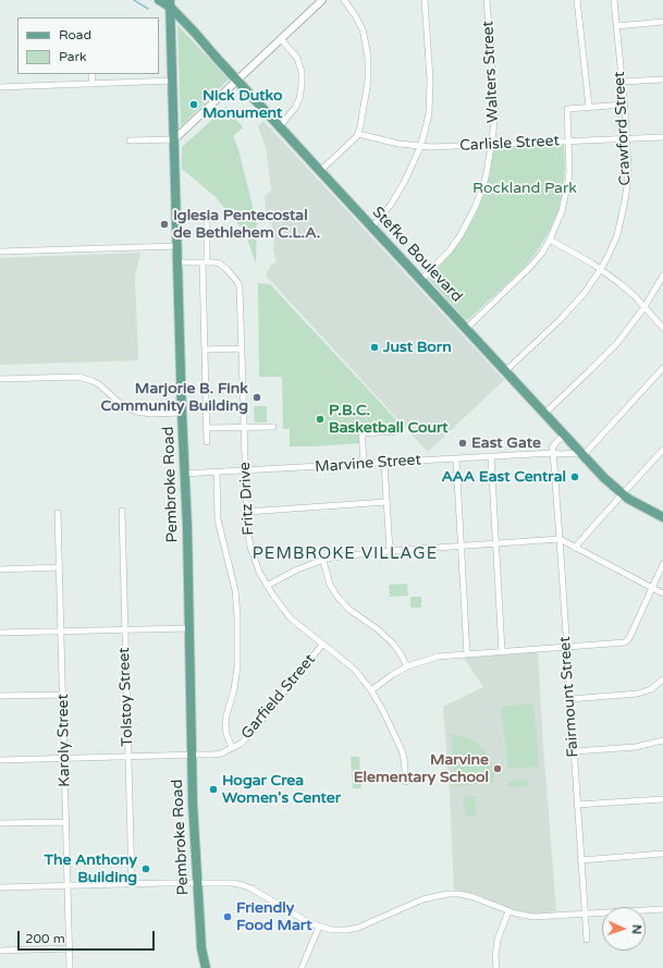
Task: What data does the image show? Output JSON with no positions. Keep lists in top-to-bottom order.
{
  "streets": {
    "main road": ["Stefko Boulevard", "Pembroke Road"],
    "street": [
      "Walters Street",
      "Crawford Street",
      "Carlisle Street",
      "Marvine Street",
      "Fritz Drive",
      "Tolstoy Street",
      "Garfield Street",
      "Fairmount Street",
      "Karoly Street"
    ]
  },
  "crossings": [
    ["Walters Street", "Carlisle Street"],
    ["Walters Street", "Stefko Boulevard"],
    ["Crawford Street", "Carlisle Street"],
    ["Crawford Street", "Stefko Boulevard"],
    ["Stefko Boulevard", "Marvine Street"],
    ["Stefko Boulevard", "Pembroke Road"],
    ["Marvine Street", "Pembroke Road"],
    ["Marvine Street", "Fritz Drive"],
    ["Marvine Street", "Fairmount Street"],
    ["Pembroke Road", "Fritz Drive"],
    ["Pembroke Road", "Garfield Street"],
    ["Fritz Drive", "Garfield Street"],
    ["Tolstoy Street", "Garfield Street"],
    ["Garfield Street", "Karoly Street"]
  ],
  "districts": ["PEMBROKE VILLAGE"],
  "parks": ["Rockland Park"],
  "places": [
    "Nick Dutko Monument",
    "Iglesia Pentecostal de Bethlehem C.L.A.",
    "Just Born",
    "Marjorie B. Fink Community Building",
    "P.B.C. Basketball Court",
    "East Gate",
    "AAA East Central",
    "Marvine Elementary School",
    "Hogar Crea Women's Center",
    "The Anthony Building",
    "Friendly Food Mart"
  ],
  "legend": ["Road", "Park"],
  "scale_bar": "200 m",
  "north": "right"
}
